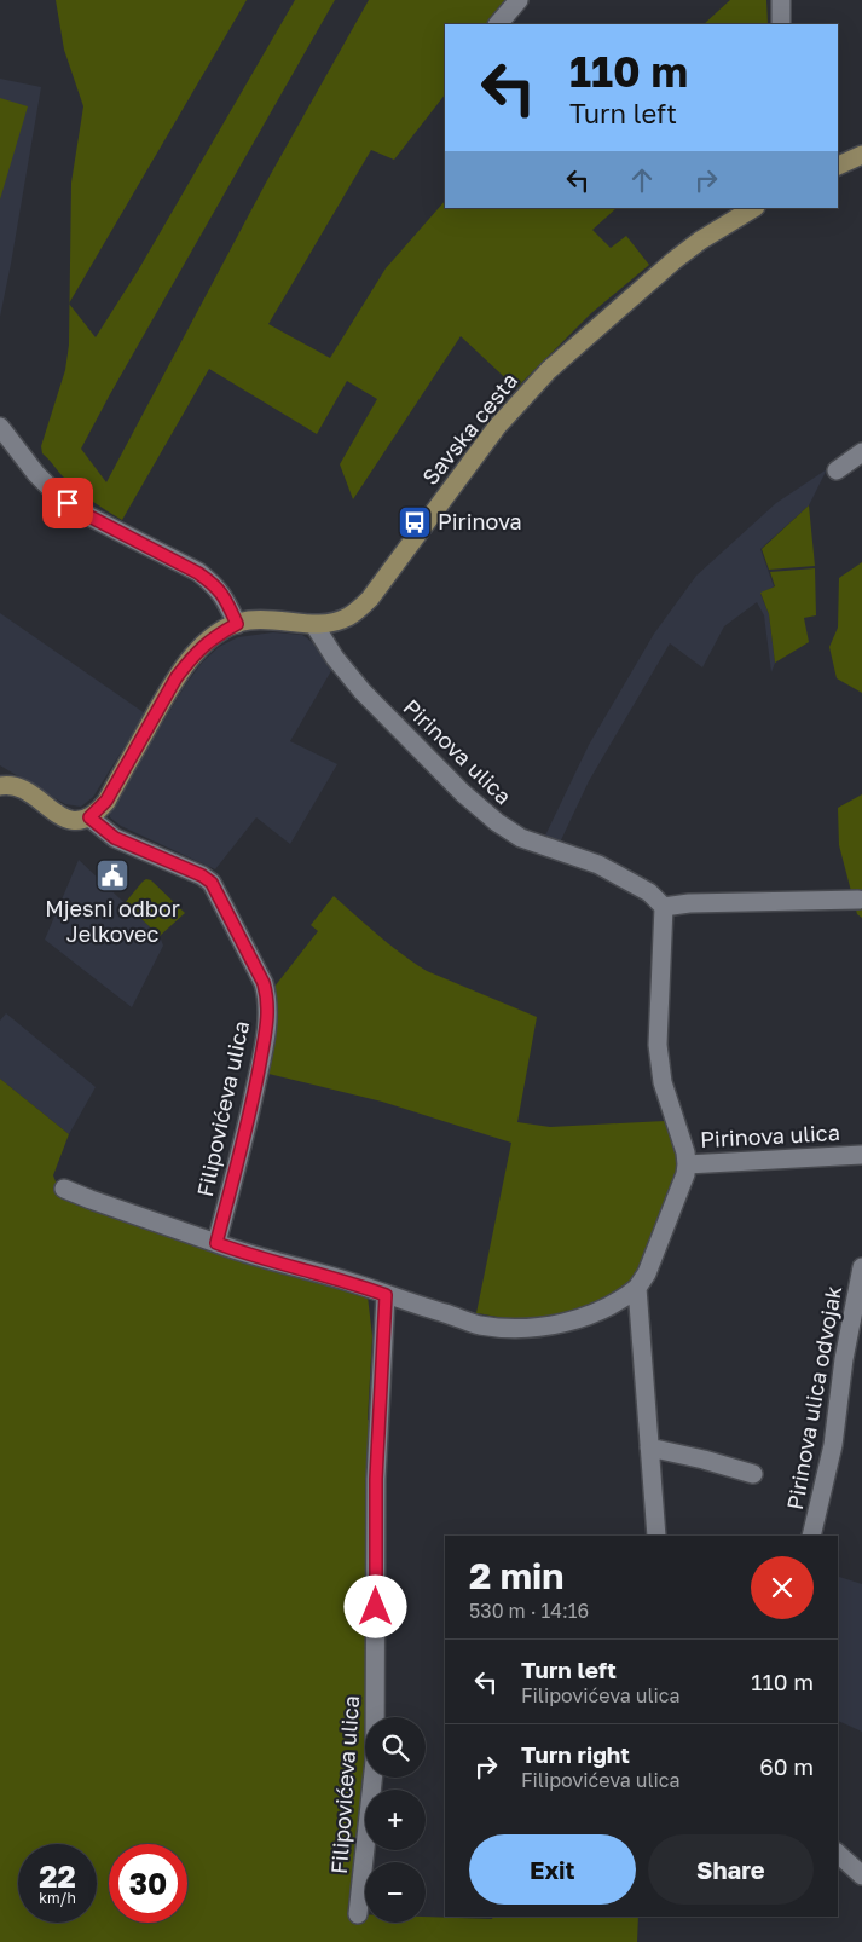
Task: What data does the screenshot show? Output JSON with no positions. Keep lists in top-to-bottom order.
{
  "streets": {
    "street": [
      "Savska cesta",
      "Pirinova ulica",
      "Filipovićeva ulica",
      "Pirinova ulica odvojak"
    ]
  },
  "crossings": [
    ["Savska cesta", "Pirinova ulica"],
    ["Savska cesta", "Filipovićeva ulica"]
  ],
  "places": {
    "bus stop": ["Pirinova"],
    "public building": ["Mjesni odbor Jelkovec"]
  },
  "page": {
    "turn": ["110 m", "Turn left"],
    "heading": ["2 min", "530 m · 14:16"],
    "list": [
      {
        "name": "Turn left",
        "note": "Filipovićeva ulica",
        "value": "110 m"
      },
      {
        "name": "Turn right",
        "note": "Filipovićeva ulica",
        "value": "60 m"
      }
    ],
    "map_buttons": ["+", "−"],
    "buttons": ["Exit", "Share"],
    "speed": "22 km/h",
    "limit": "30"
  }
}
